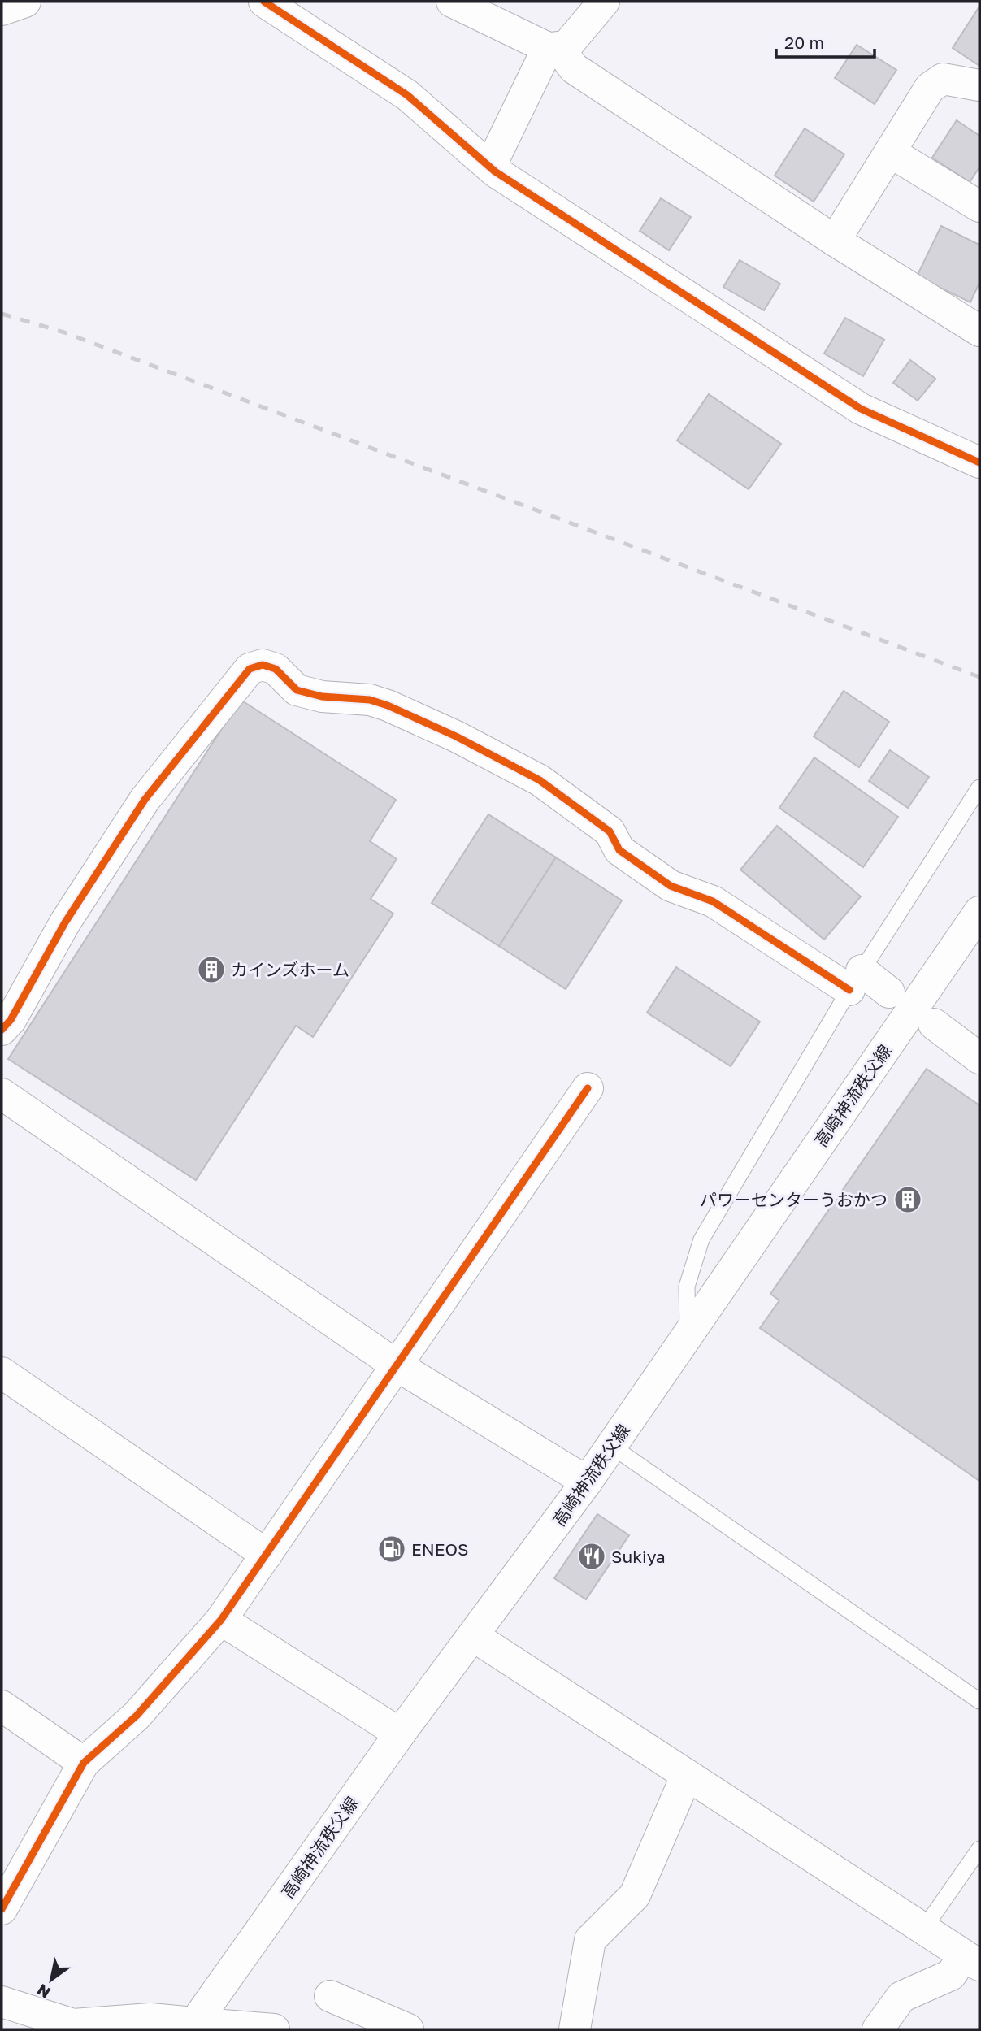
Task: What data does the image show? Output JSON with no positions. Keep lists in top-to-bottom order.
{
  "streets": {
    "main road": ["高崎神流秩父線"]
  },
  "places": {
    "building": ["カインズホーム", "パワーセンターうおかつ"],
    "fuel station": ["ENEOS"],
    "restaurant": ["Sukiya"]
  },
  "scale_bar": "20 m",
  "north": "bottom left"
}
